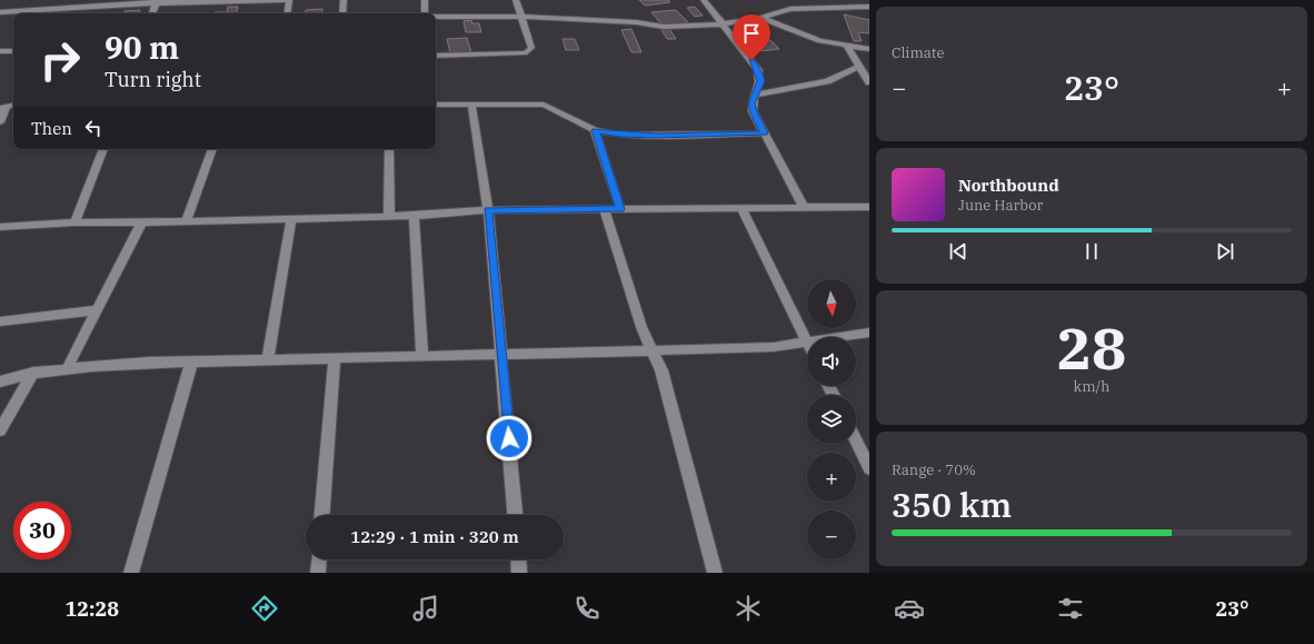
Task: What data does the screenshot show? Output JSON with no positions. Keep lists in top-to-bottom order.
{
  "north": "bottom",
  "page": {
    "tile": [
      "Climate",
      ["28", "km/h"],
      ["Range · 70%", "350 km"]
    ],
    "turn": ["90 m", "Turn right"],
    "heat": ["−", "23°", "+"],
    "then": "Then",
    "song": ["Northbound", "June Harbor"],
    "map_buttons": ["+", "−"],
    "limit": "30",
    "trip": "12:29 · 1 min · 320 m",
    "tabs": ["12:28", "23°"]
  }
}
